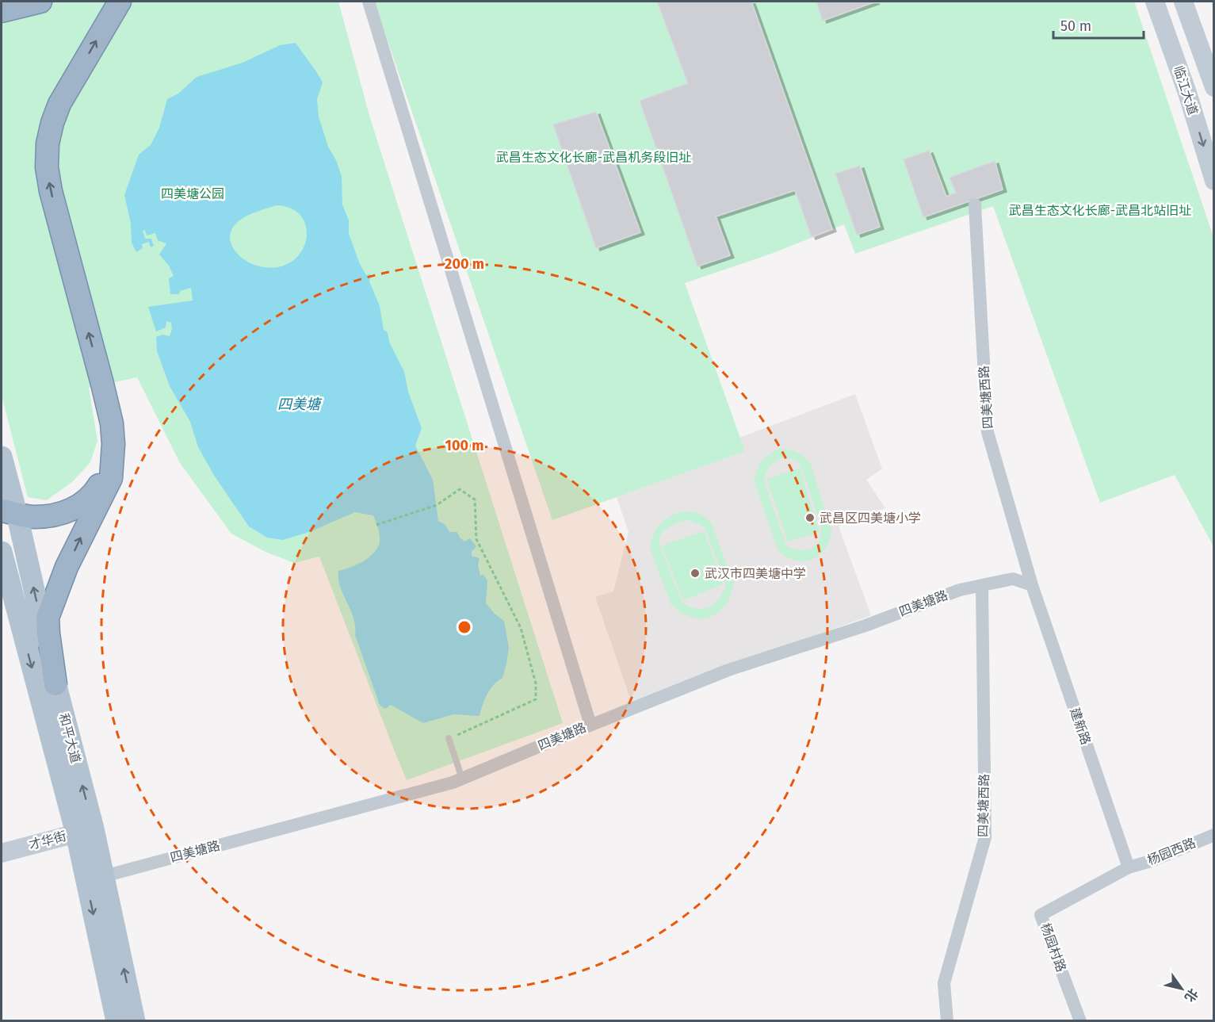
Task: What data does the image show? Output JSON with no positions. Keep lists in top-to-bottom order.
{
  "streets": {
    "main road": ["临江大道", "和平大道", "才华街"],
    "street": [
      "四美塘西路",
      "四美塘路",
      "建新路",
      "杨园西路",
      "杨园村路"
    ]
  },
  "crossings": [
    ["四美塘西路", "四美塘路"],
    ["四美塘西路", "建新路"],
    ["四美塘路", "建新路"],
    ["四美塘路", "和平大道"],
    ["建新路", "杨园西路"],
    ["建新路", "杨园村路"],
    ["和平大道", "才华街"],
    ["杨园西路", "杨园村路"]
  ],
  "water": ["四美塘"],
  "parks": ["武昌生态文化长廊-武昌机务段旧址", "四美塘公园", "武昌生态文化长廊-武昌北站旧址"],
  "places": ["武昌区四美塘小学", "武汉市四美塘中学"],
  "scale_bar": "50 m",
  "north": "bottom right",
  "rings": ["200 m", "100 m"]
}
